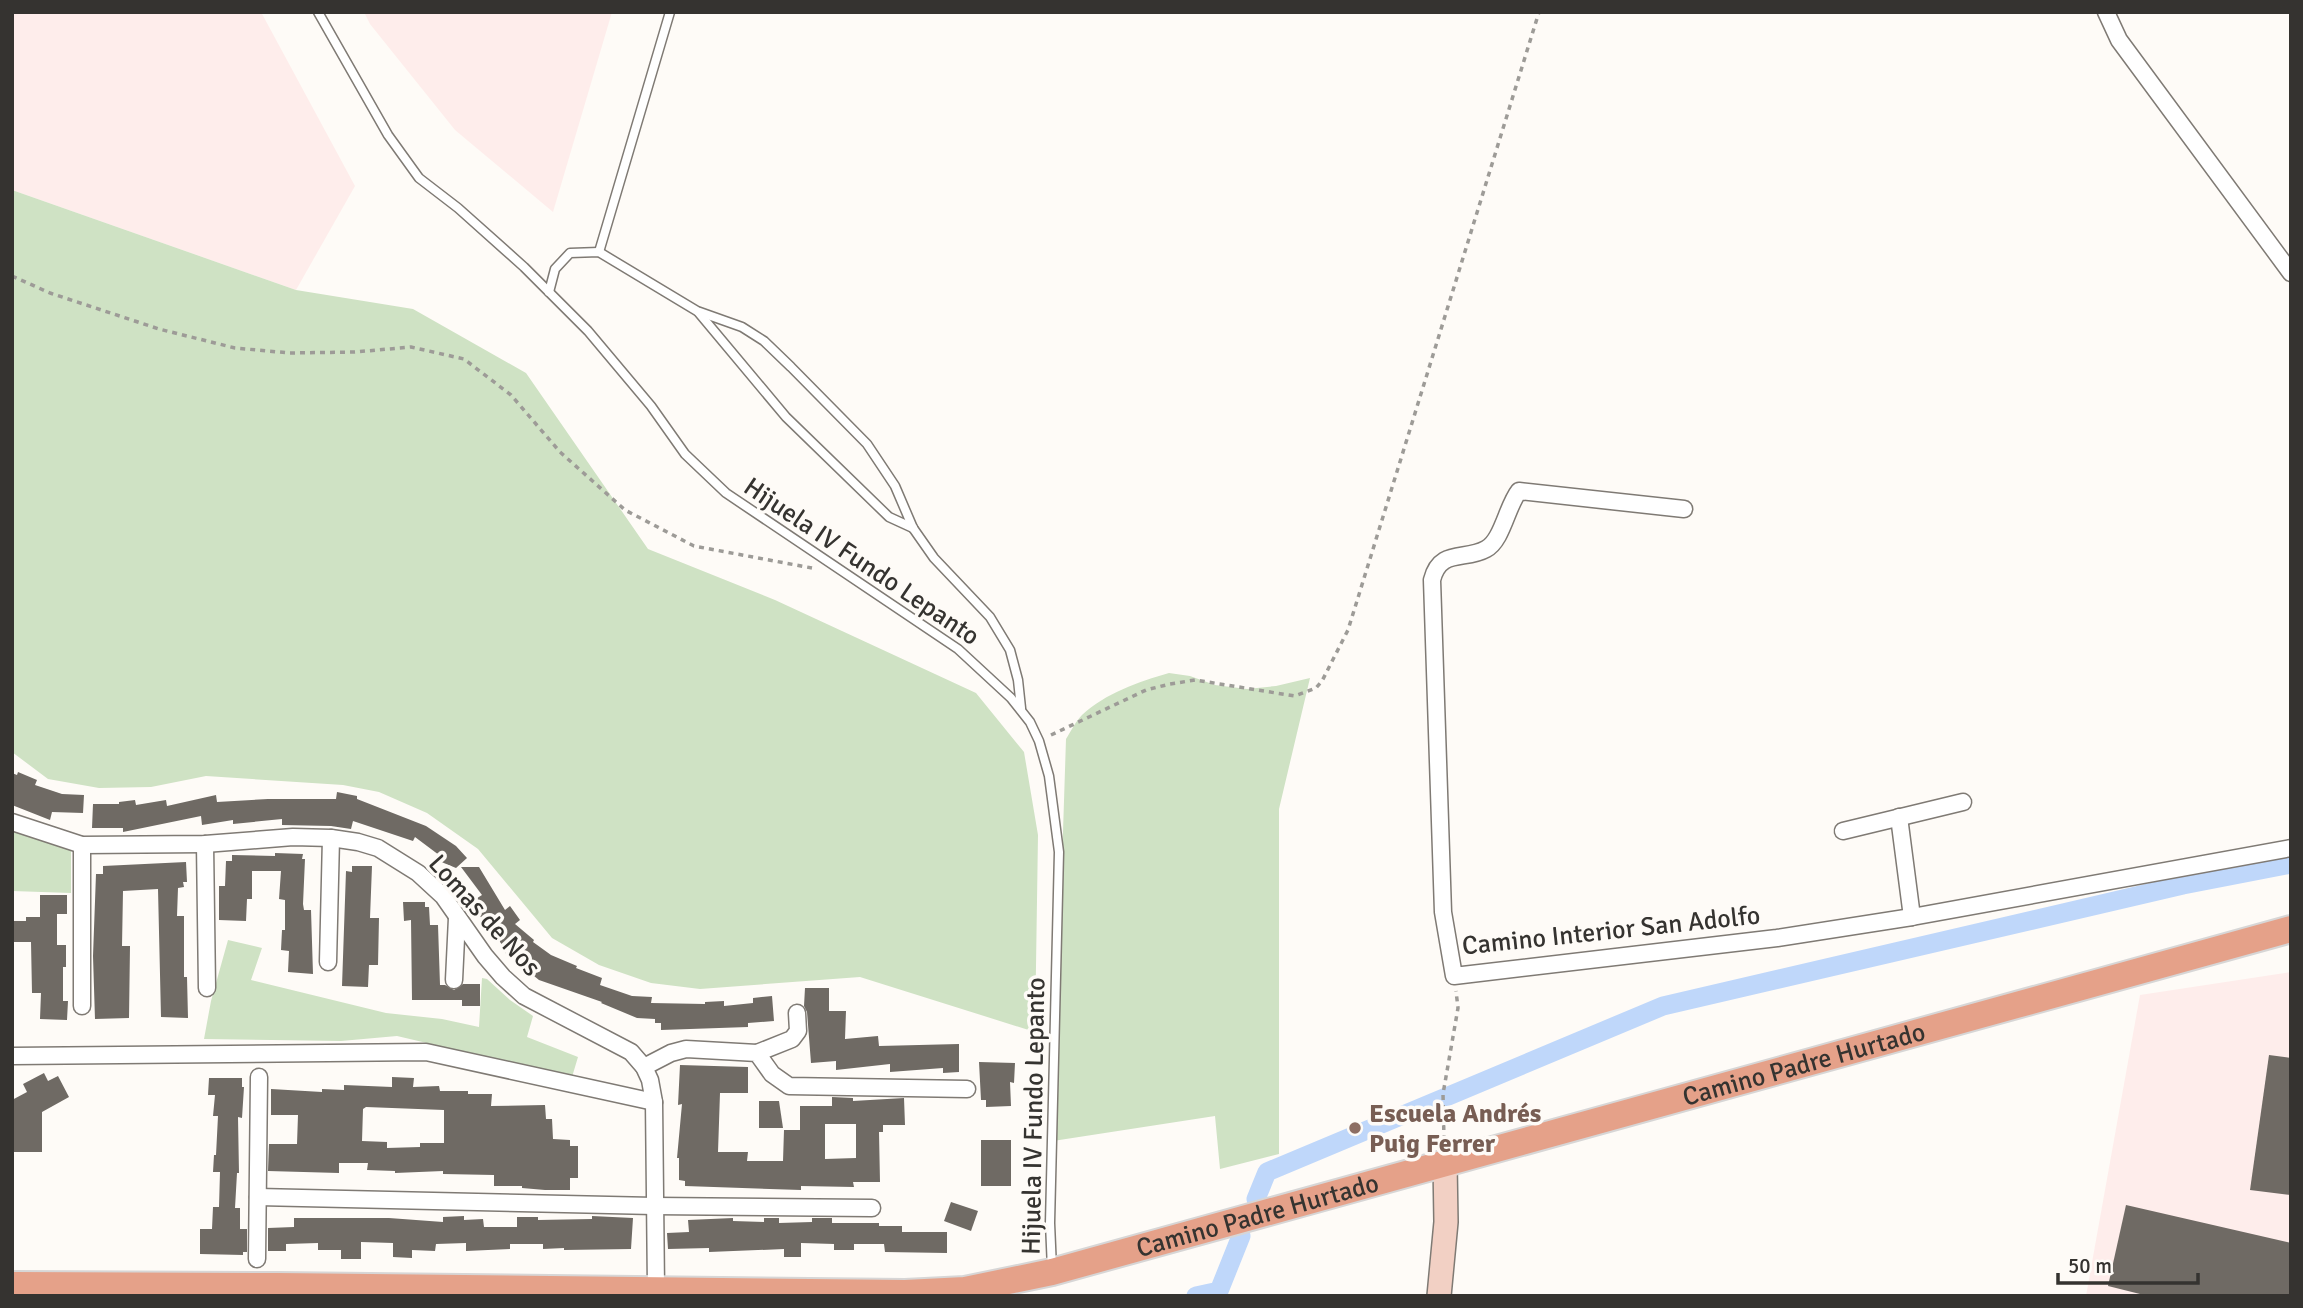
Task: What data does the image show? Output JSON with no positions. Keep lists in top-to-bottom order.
{
  "streets": {
    "main road": ["Camino Padre Hurtado"],
    "street": ["Lomas de Nos", "Camino Interior San Adolfo"],
    "lane": ["Hijuela IV Fundo Lepanto"]
  },
  "crossings": [
    ["Hijuela IV Fundo Lepanto", "Camino Padre Hurtado"]
  ],
  "places": ["Escuela Andrés Puig Ferrer"],
  "scale_bar": "50 m"
}
